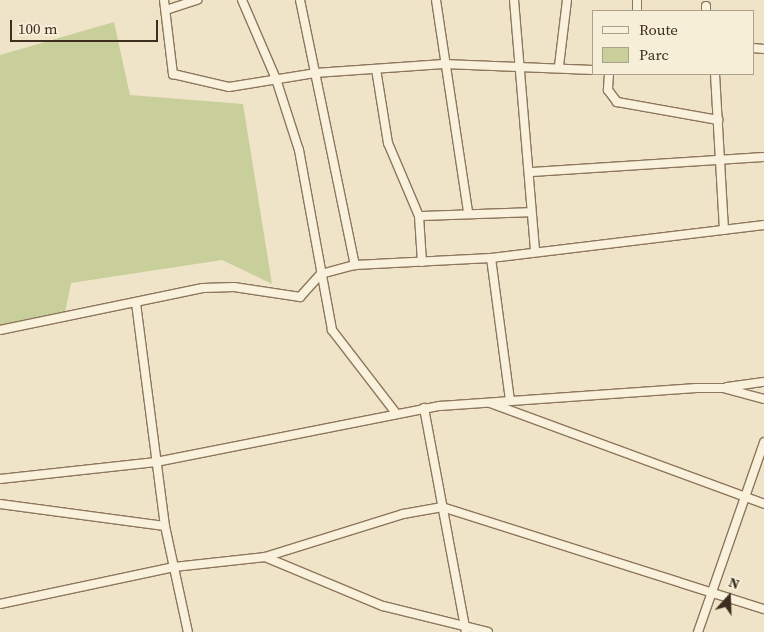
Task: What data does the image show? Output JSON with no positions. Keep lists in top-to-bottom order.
{
  "legend": ["Route", "Parc"],
  "scale_bar": "100 m",
  "north": "top"
}
